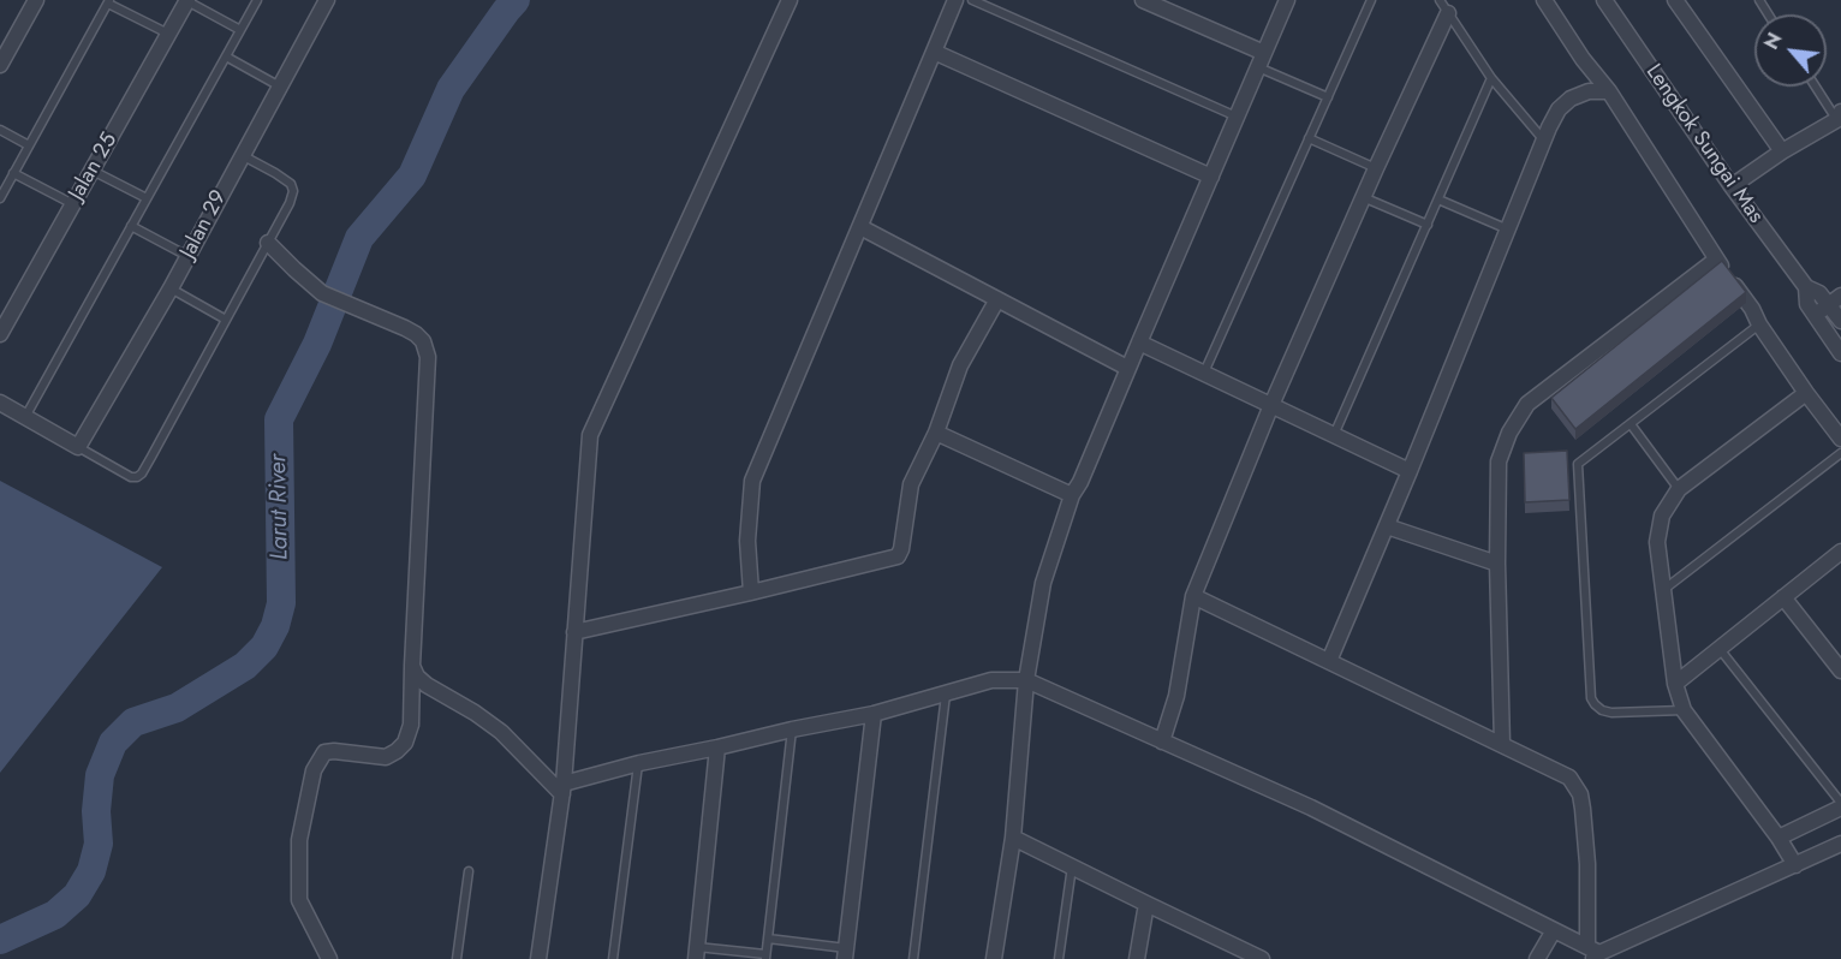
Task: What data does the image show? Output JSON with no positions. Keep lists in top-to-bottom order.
{
  "streets": {
    "street": ["Lengkok Sungai Mas", "Jalan 25", "Jalan 29"]
  },
  "water": ["Larut River"],
  "north": "top left"
}
